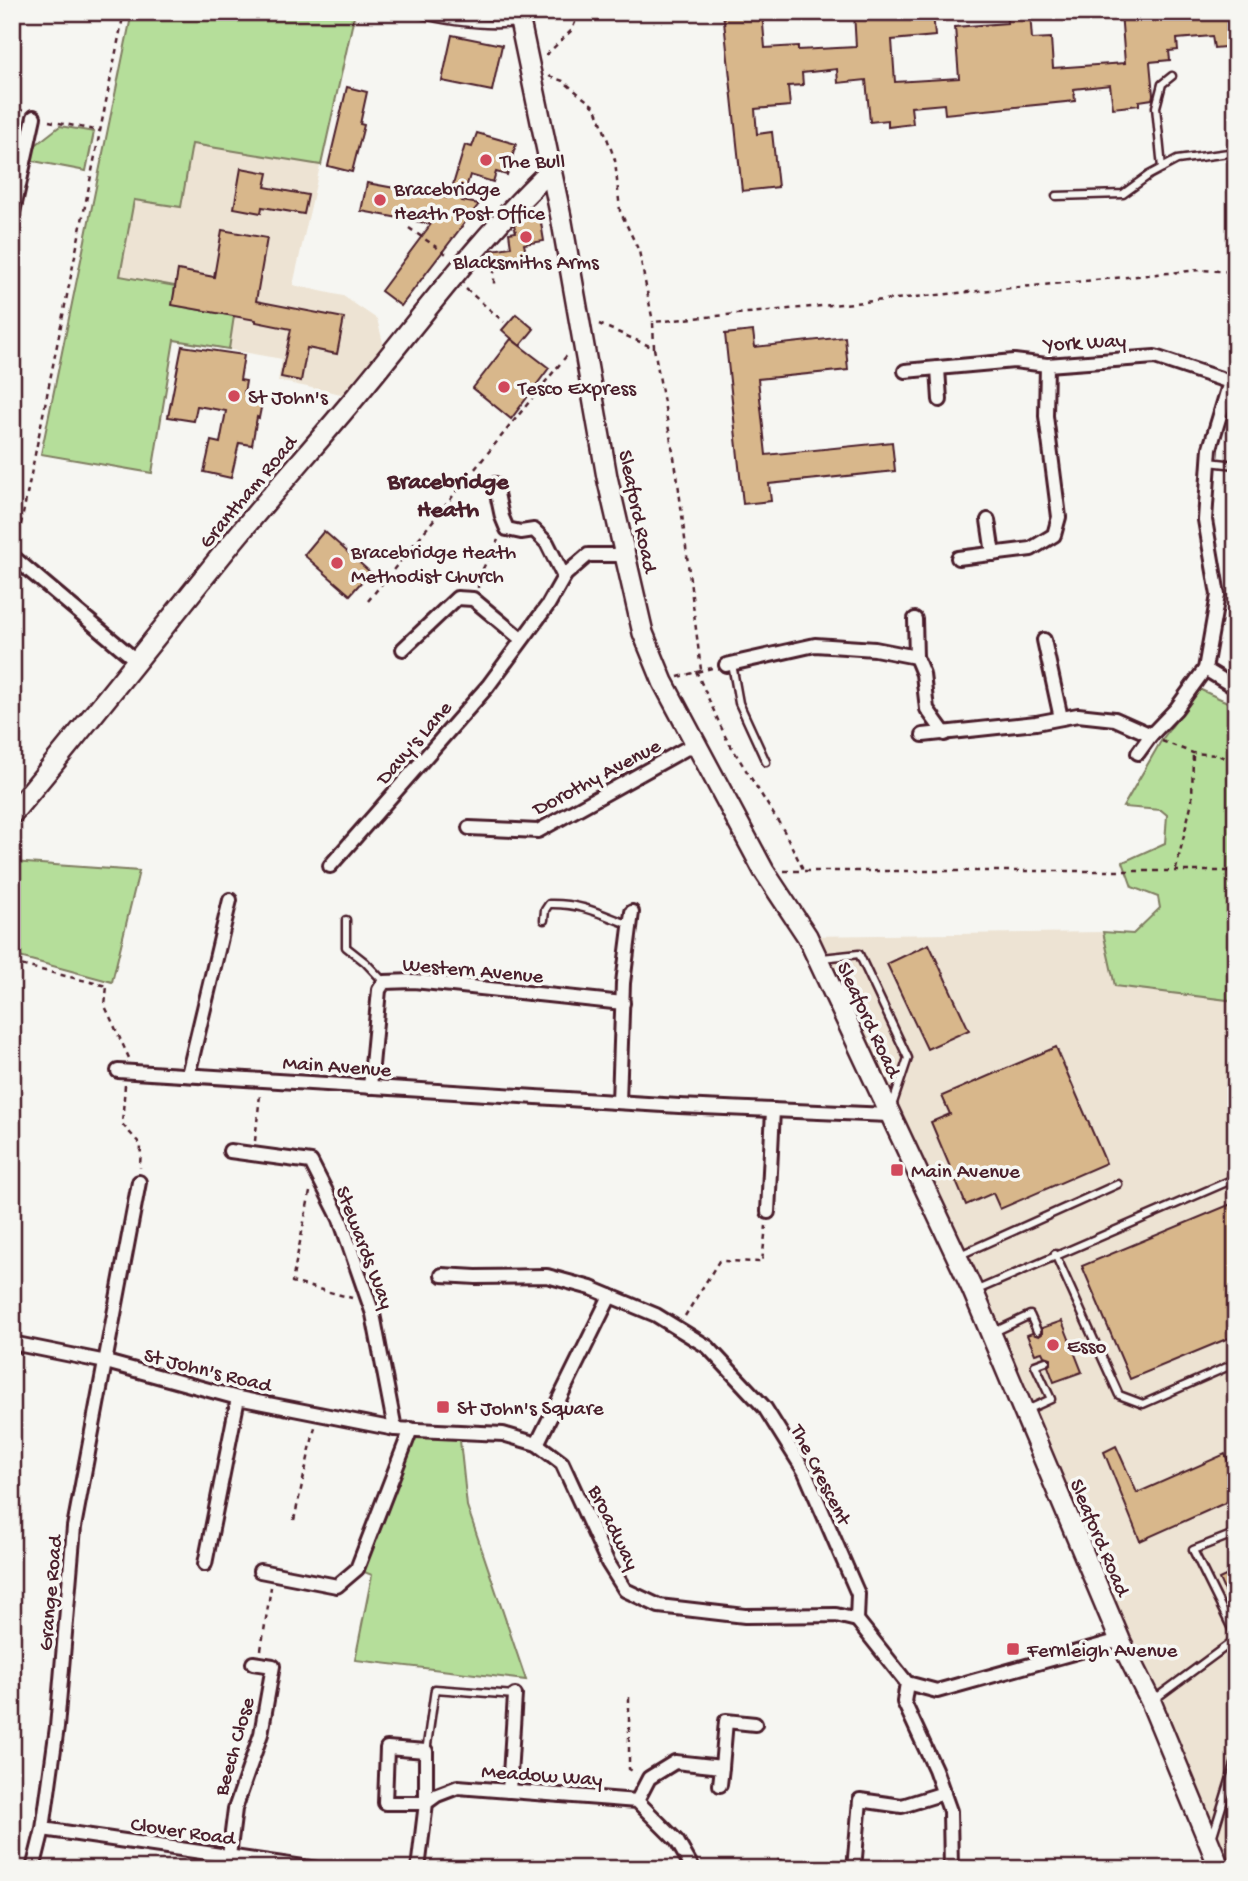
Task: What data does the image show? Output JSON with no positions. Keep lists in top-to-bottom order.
{
  "streets": {
    "main road": ["Grantham Road", "Sleaford Road"],
    "street": [
      "York Way",
      "Davy's Lane",
      "Dorothy Avenue",
      "Western Avenue",
      "Main Avenue",
      "Stewards Way",
      "St John's Road",
      "The Crescent",
      "Broadway",
      "Grange Road",
      "Beech Close",
      "Meadow Way",
      "Clover Road"
    ]
  },
  "crossings": [
    ["Grantham Road", "Sleaford Road"],
    ["Sleaford Road", "Davy's Lane"],
    ["Sleaford Road", "Dorothy Avenue"],
    ["Sleaford Road", "Main Avenue"],
    ["Western Avenue", "Main Avenue"],
    ["Stewards Way", "St John's Road"],
    ["Stewards Way", "Broadway"],
    ["St John's Road", "Broadway"],
    ["St John's Road", "Grange Road"],
    ["The Crescent", "Broadway"],
    ["Grange Road", "Clover Road"],
    ["Beech Close", "Clover Road"]
  ],
  "districts": ["Bracebridge Heath"],
  "places": {
    "other": [
      "The Bull",
      "Bracebridge Heath Post Office",
      "Blacksmiths Arms",
      "Tesco Express",
      "St John's",
      "Bracebridge Heath Methodist Church",
      "Esso"
    ],
    "transit": ["Main Avenue", "St John's Square", "Fernleigh Avenue"]
  }
}
